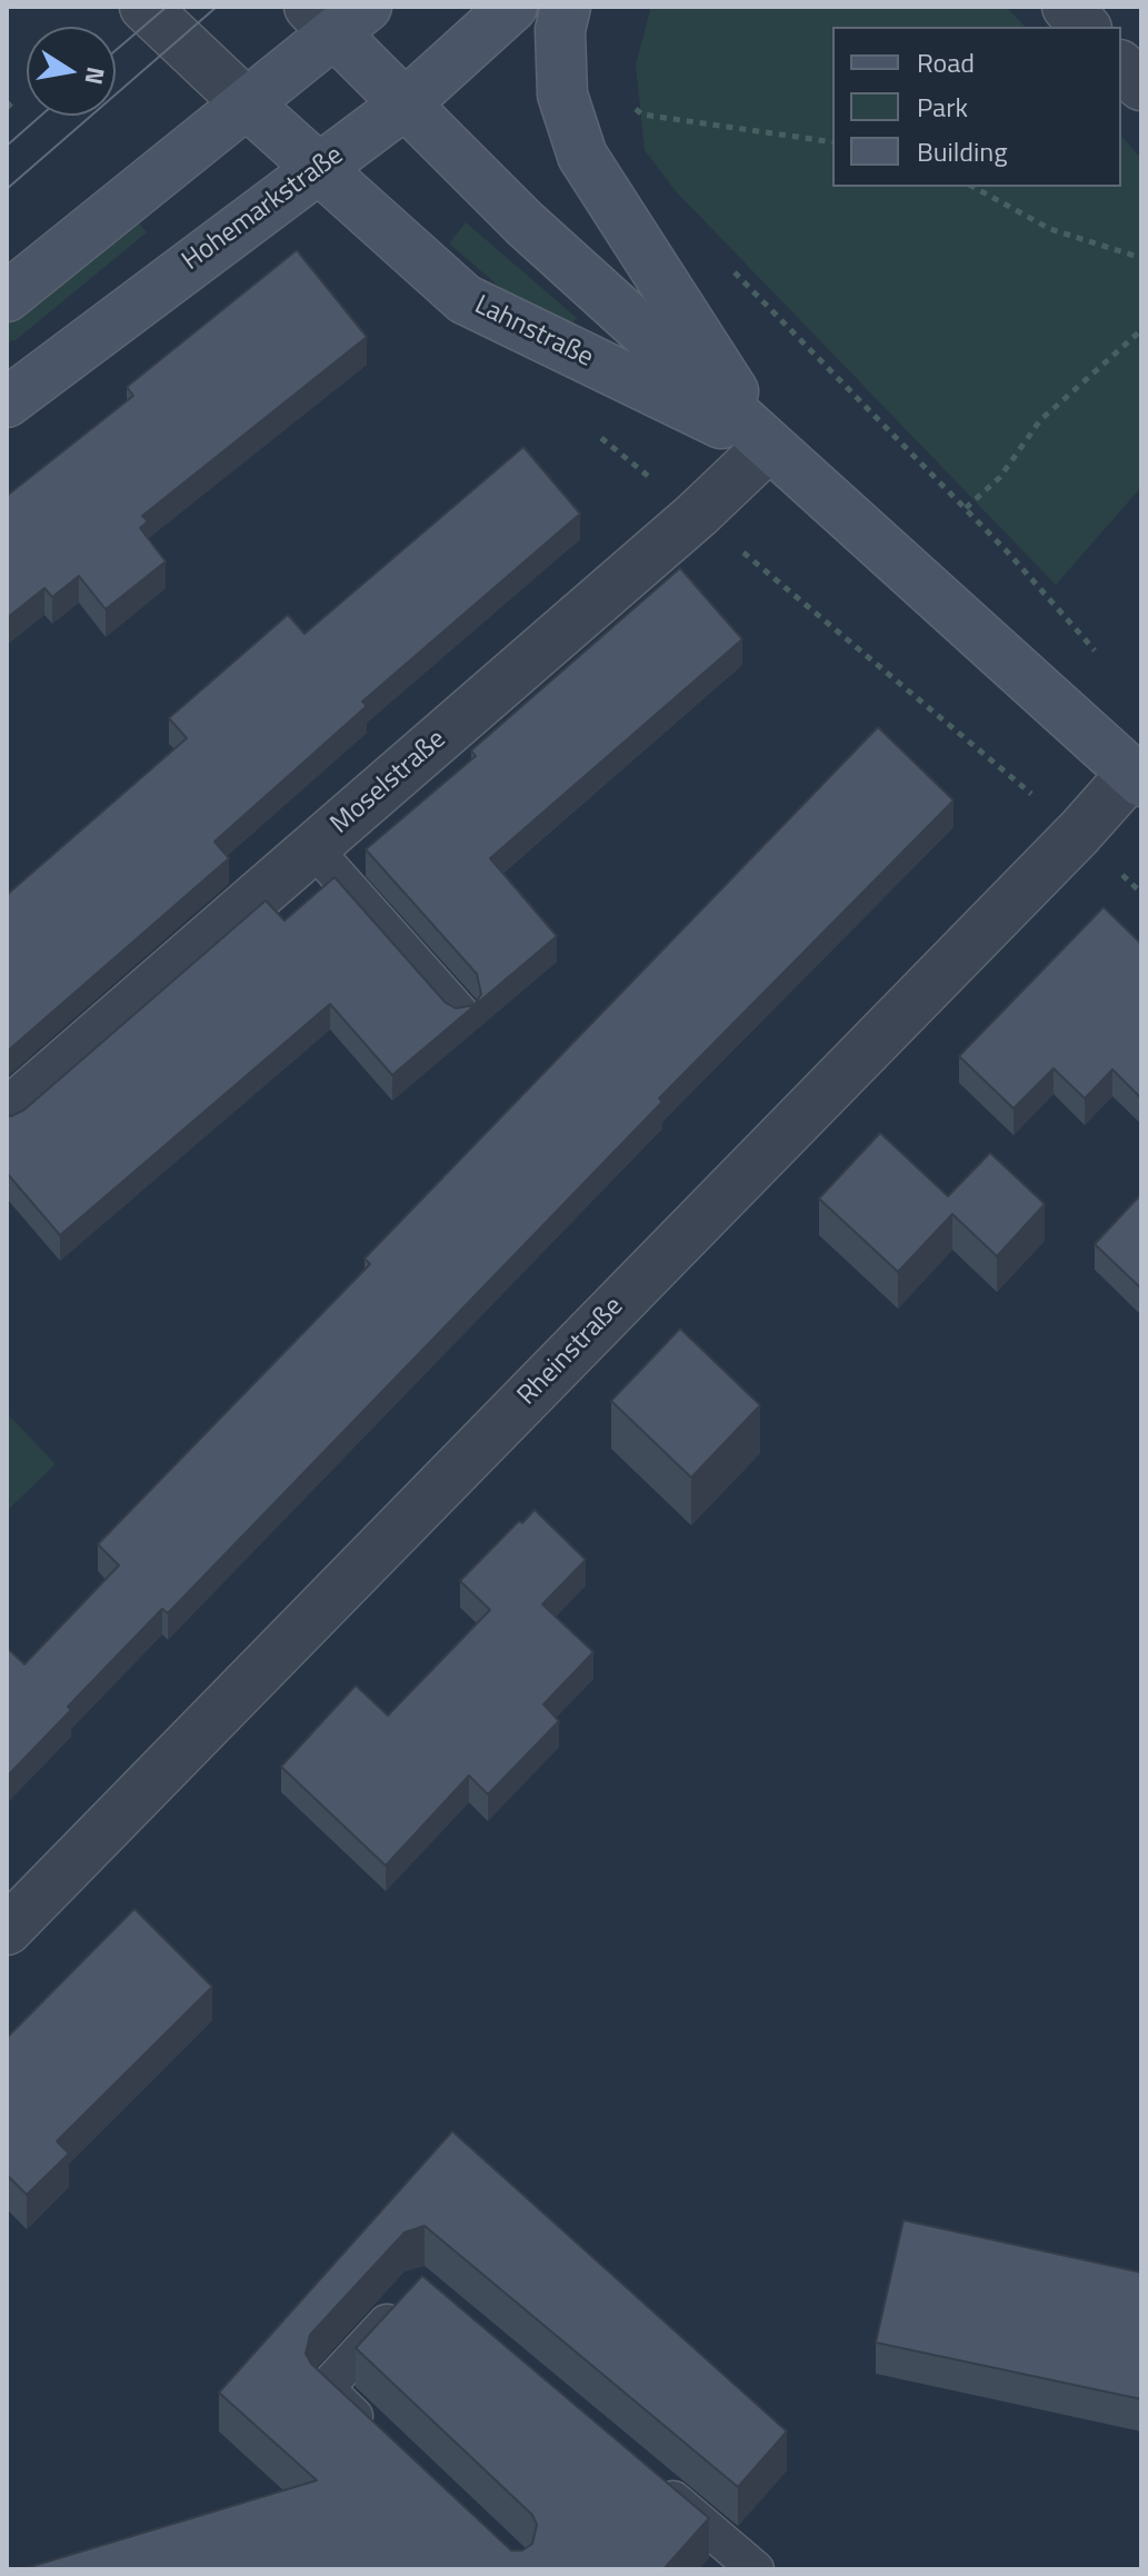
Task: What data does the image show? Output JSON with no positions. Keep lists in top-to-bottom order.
{
  "streets": {
    "street": [
      "Hohemarkstraße",
      "Lahnstraße",
      "Moselstraße",
      "Rheinstraße"
    ]
  },
  "crossings": [
    ["Hohemarkstraße", "Lahnstraße"],
    ["Lahnstraße", "Moselstraße"],
    ["Lahnstraße", "Rheinstraße"]
  ],
  "legend": ["Road", "Park", "Building"],
  "north": "right"
}
